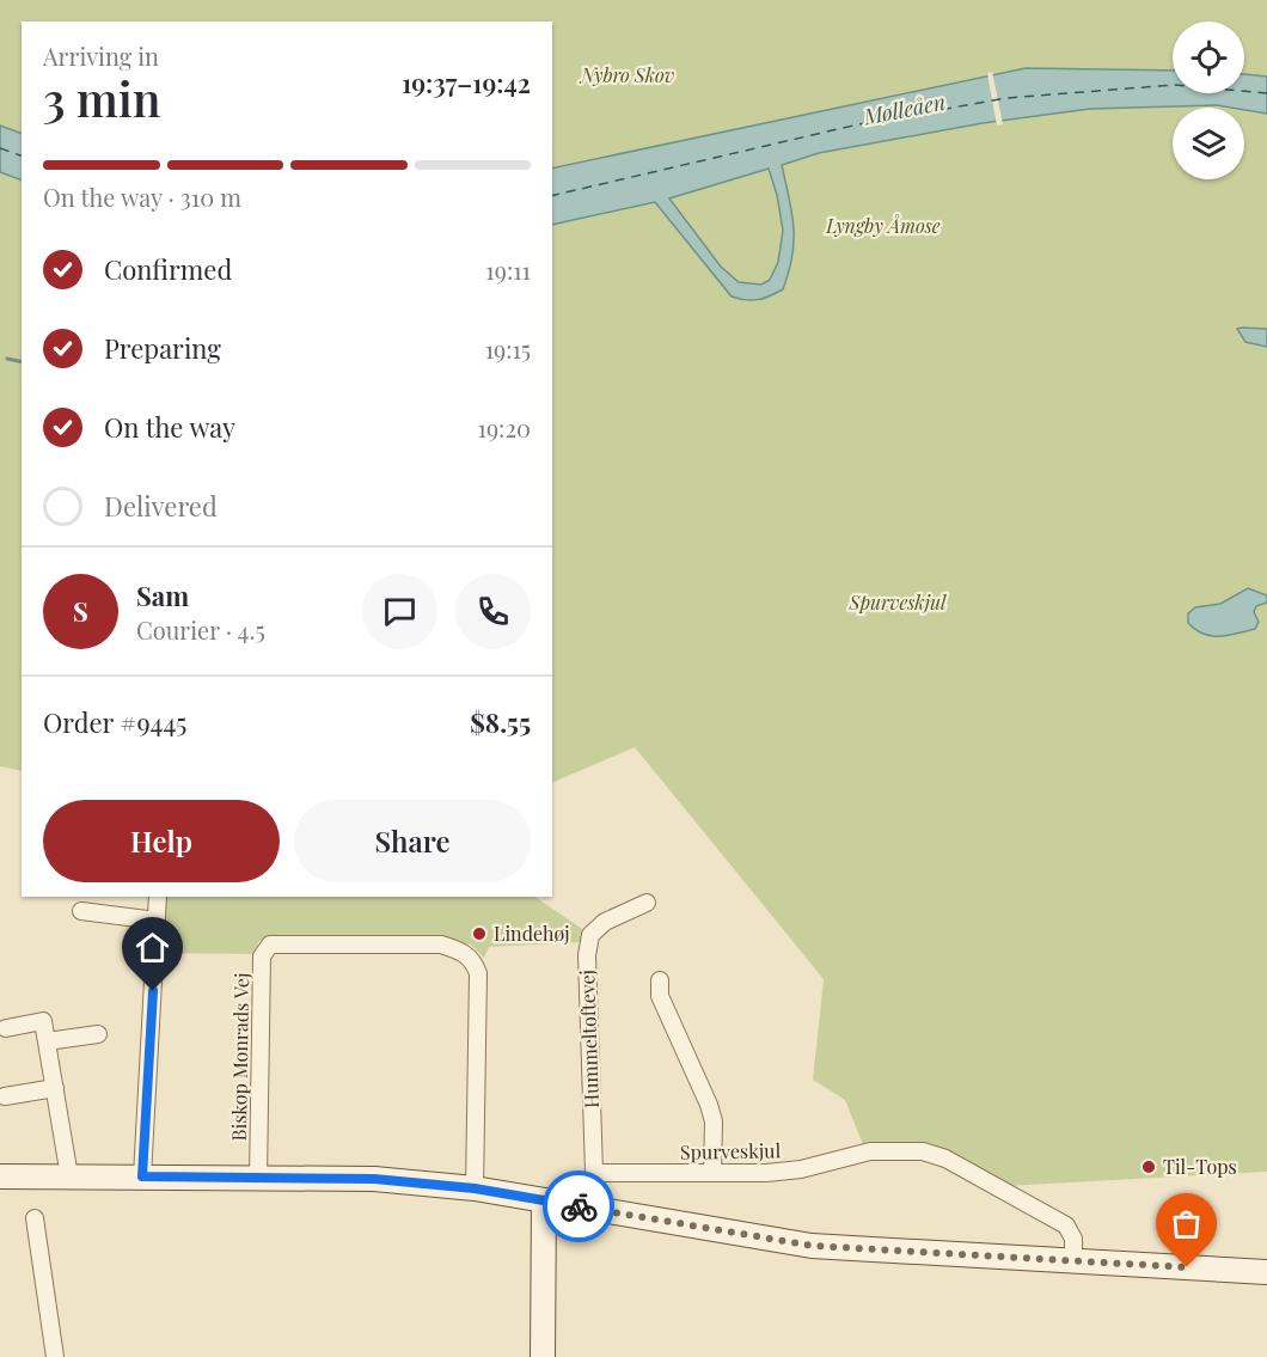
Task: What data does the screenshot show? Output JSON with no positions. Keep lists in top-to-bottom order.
{
  "streets": {
    "street": ["Hummeltoftevej", "Biskop Monrads Vej", "Spurveskjul"]
  },
  "crossings": [
    ["Hummeltoftevej", "Spurveskjul"]
  ],
  "water": ["Mølleåen"],
  "parks": ["Nybro Skov", "Lyngby Åmose", "Spurveskjul"],
  "places": ["Lindehøj", "Til-Tops"],
  "page": {
    "heading": ["3 min", "Arriving in", "19:37–19:42"],
    "panel": [
      "Sam",
      "Courier · 4.5",
      "Order #9445",
      "$8.55"
    ],
    "bar": "On the way · 310 m",
    "list": [
      ["Confirmed", "19:11"],
      ["Preparing", "19:15"],
      ["On the way", "19:20"],
      "Delivered"
    ],
    "round": "S",
    "buttons": ["Help", "Share"]
  }
}
